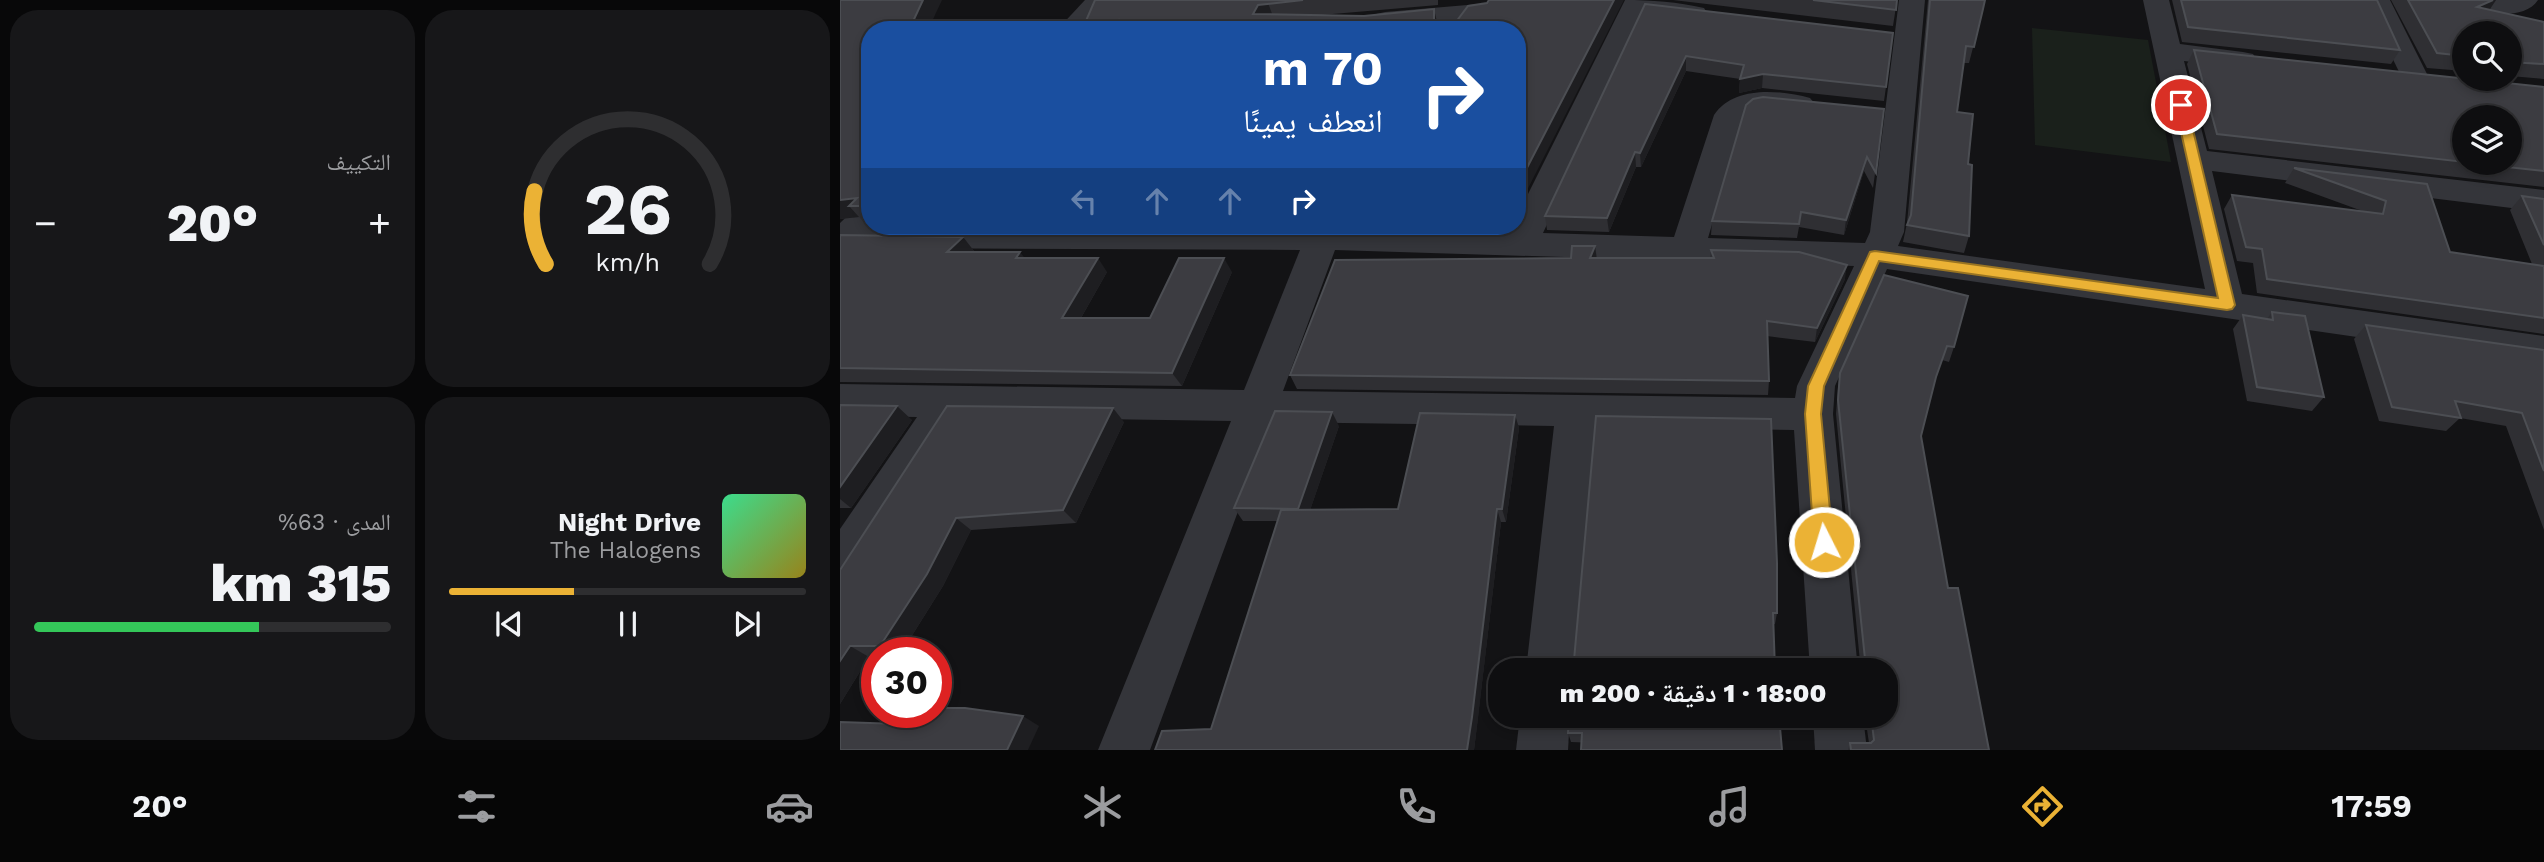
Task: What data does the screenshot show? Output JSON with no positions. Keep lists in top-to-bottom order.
{
  "page": {
    "tile": [
      "التكييف",
      ["المدى · 63%", "315 km"]
    ],
    "turn": ["70 m", "انعطف يمينًا"],
    "heat": ["−", "20°", "+"],
    "song": ["Night Drive", "The Halogens"],
    "limit": "30",
    "trip": "18:00 · 1 دقيقة · 200 m",
    "tabs": ["17:59", "20°"],
    "gauge": ["26", "km/h"]
  }
}
